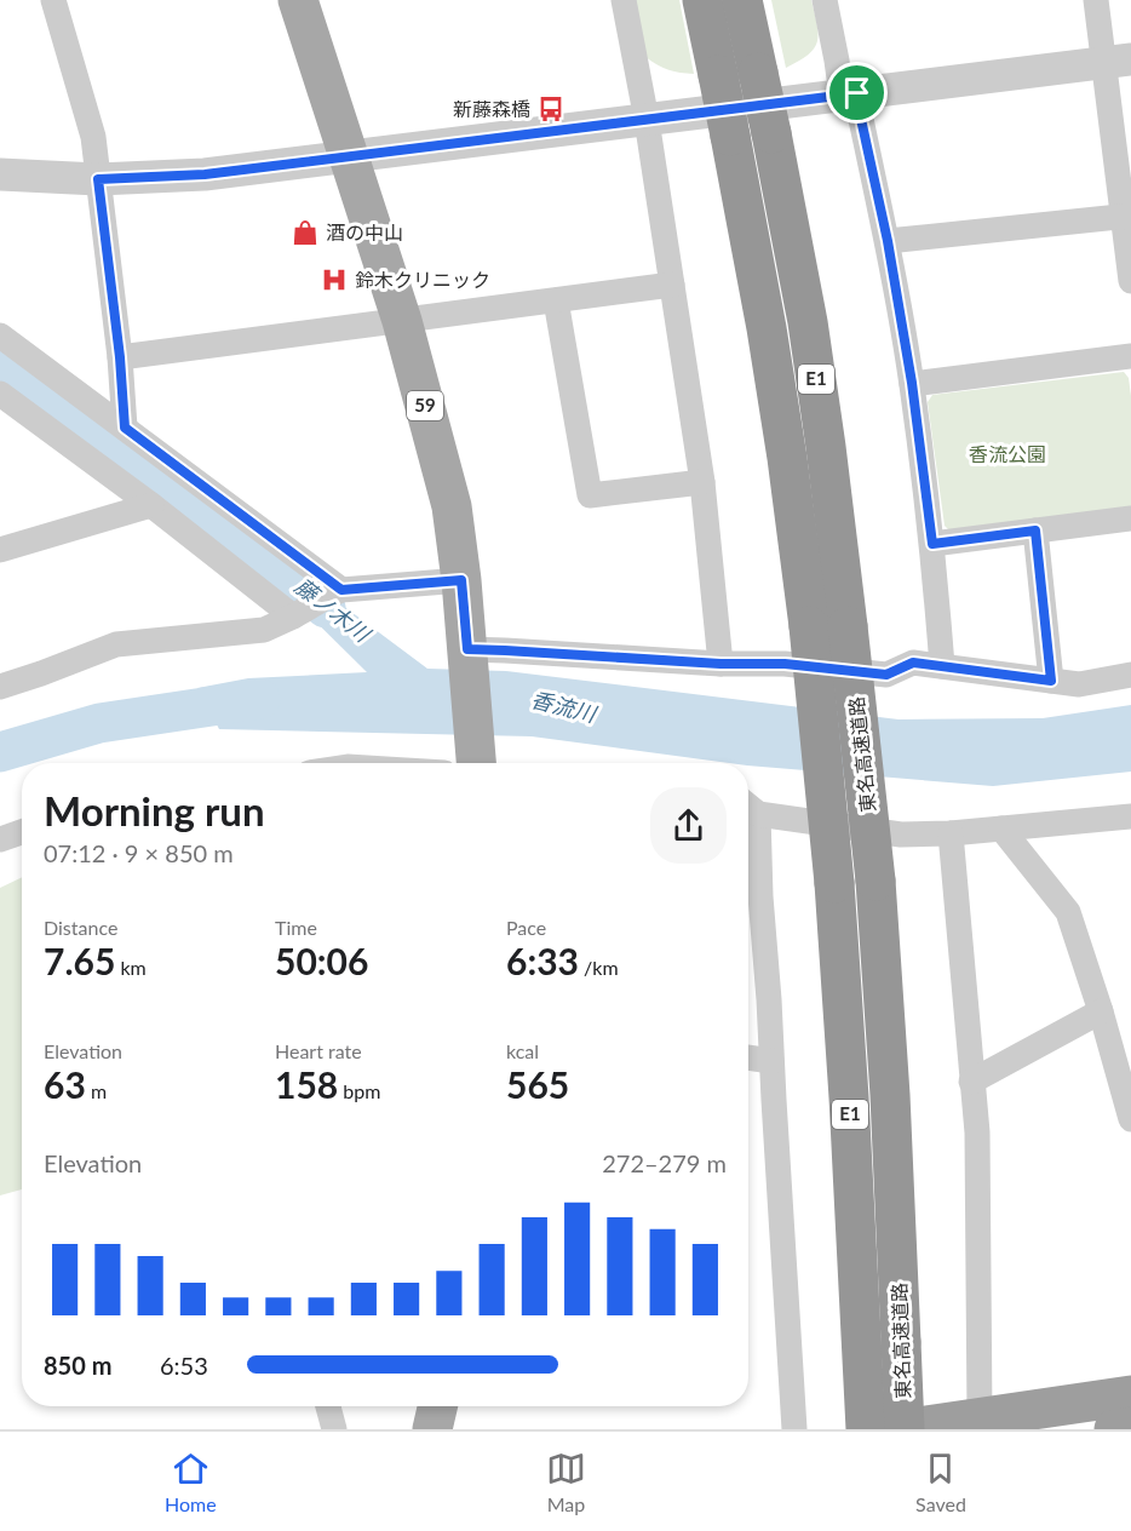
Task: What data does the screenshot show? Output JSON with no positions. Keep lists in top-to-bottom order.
{
  "streets": {
    "highway": ["E1", "東名高速道路"],
    "main road": ["59"]
  },
  "water": ["藤ノ木川", "香流川"],
  "parks": ["香流公園"],
  "places": {
    "bus stop": ["新藤森橋"],
    "shop": ["酒の中山"],
    "hospital": ["鈴木クリニック"]
  },
  "page": {
    "heading": ["Morning run", "07:12 · 9 × 850 m"],
    "stats": [
      ["Distance", "7.65 km"],
      ["Time", "50:06"],
      ["Pace", "6:33 /km"],
      ["Elevation", "63 m"],
      ["Heart rate", "158 bpm"],
      ["kcal", "565"]
    ],
    "chart": ["Elevation", "272–279 m"],
    "list": [
      {
        "name": "850 m",
        "note": "6:53"
      }
    ],
    "tabs": ["Home", "Map", "Saved"]
  }
}
